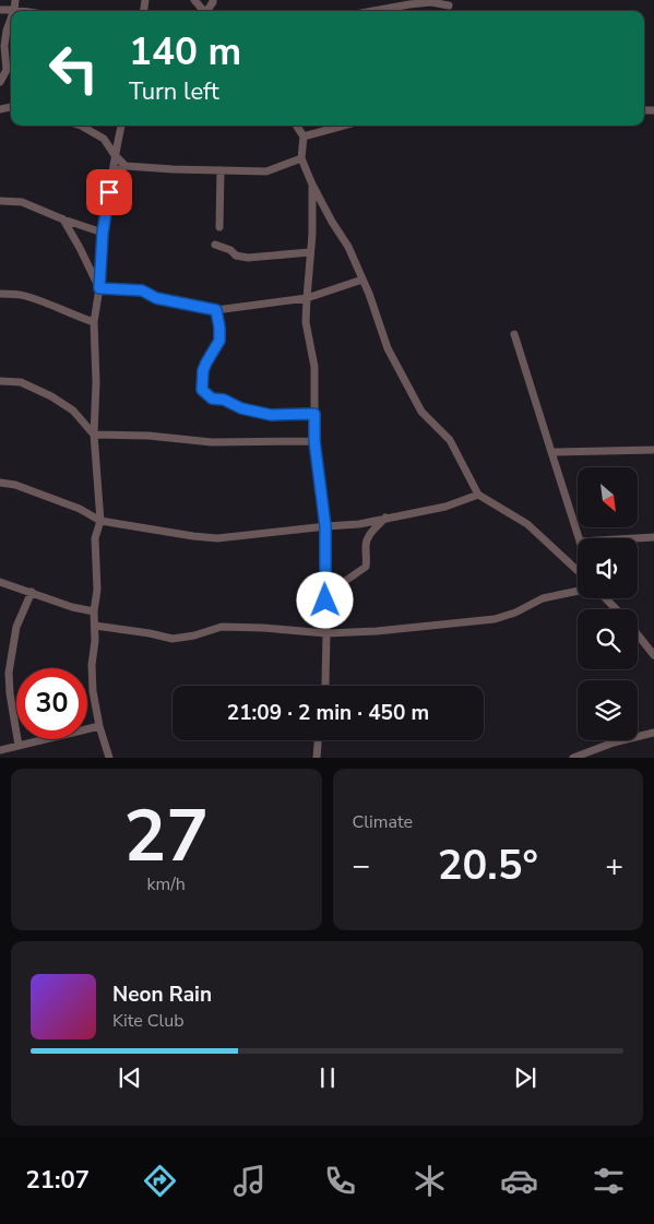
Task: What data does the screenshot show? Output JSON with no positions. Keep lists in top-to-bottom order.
{
  "north": "bottom right",
  "page": {
    "turn": ["140 m", "Turn left"],
    "limit": "30",
    "trip": "21:09 · 2 min · 450 m",
    "tile": [
      ["27", "km/h"],
      "Climate"
    ],
    "heat": ["−", "20.5°", "+"],
    "song": ["Neon Rain", "Kite Club"],
    "tabs": "21:07"
  }
}
